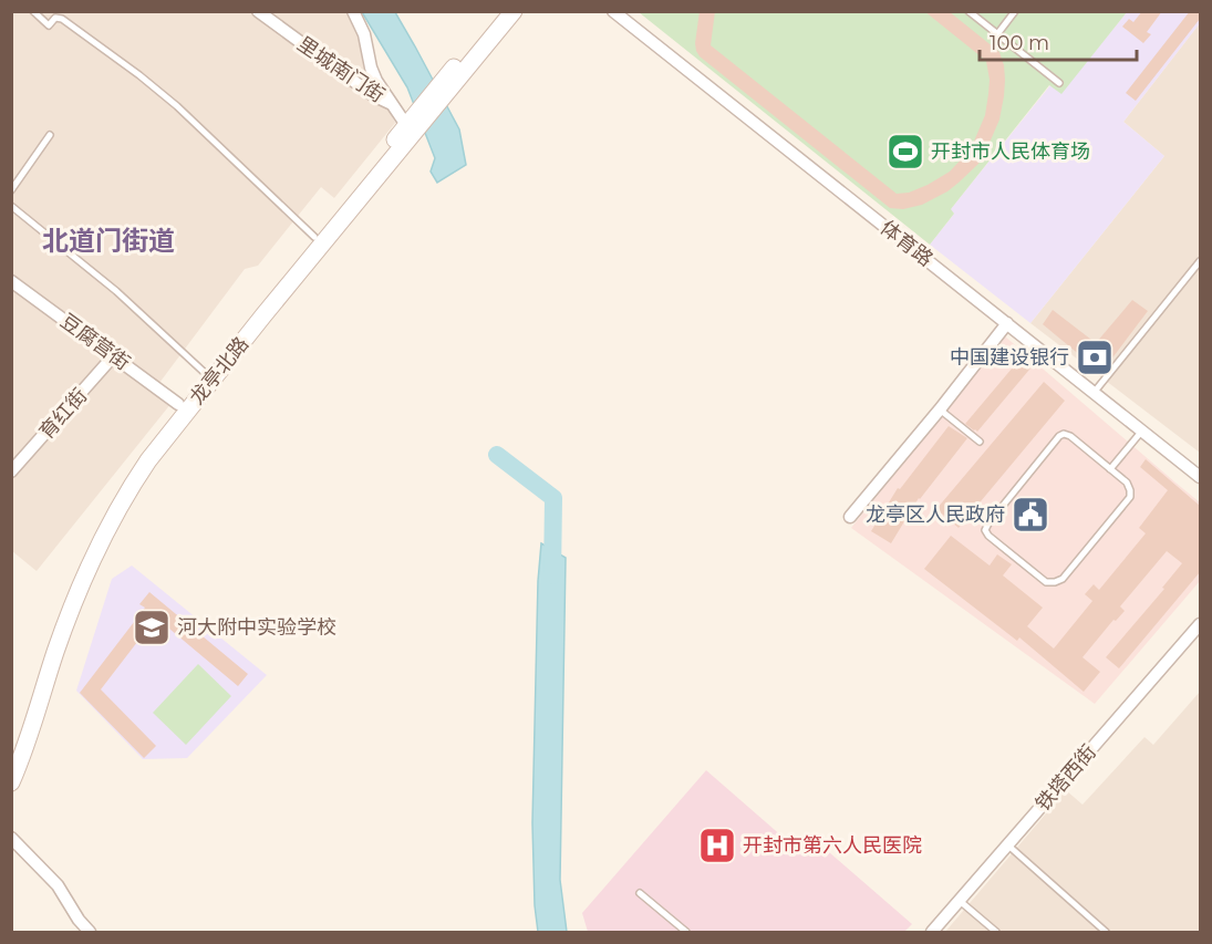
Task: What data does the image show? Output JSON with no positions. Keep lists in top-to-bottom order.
{
  "streets": {
    "main road": ["龙亭北路"],
    "street": [
      "里城南门街",
      "体育路",
      "豆腐营街",
      "育红街",
      "铁塔西街"
    ]
  },
  "crossings": [
    ["豆腐营街", "龙亭北路"],
    ["豆腐营街", "育红街"]
  ],
  "districts": ["北道门街道"],
  "places": {
    "sports": ["开封市人民体育场"],
    "bank": ["中国建设银行"],
    "public building": ["龙亭区人民政府"],
    "school or university": ["河大附中实验学校"],
    "hospital": ["开封市第六人民医院"]
  },
  "scale_bar": "100 m"
}
